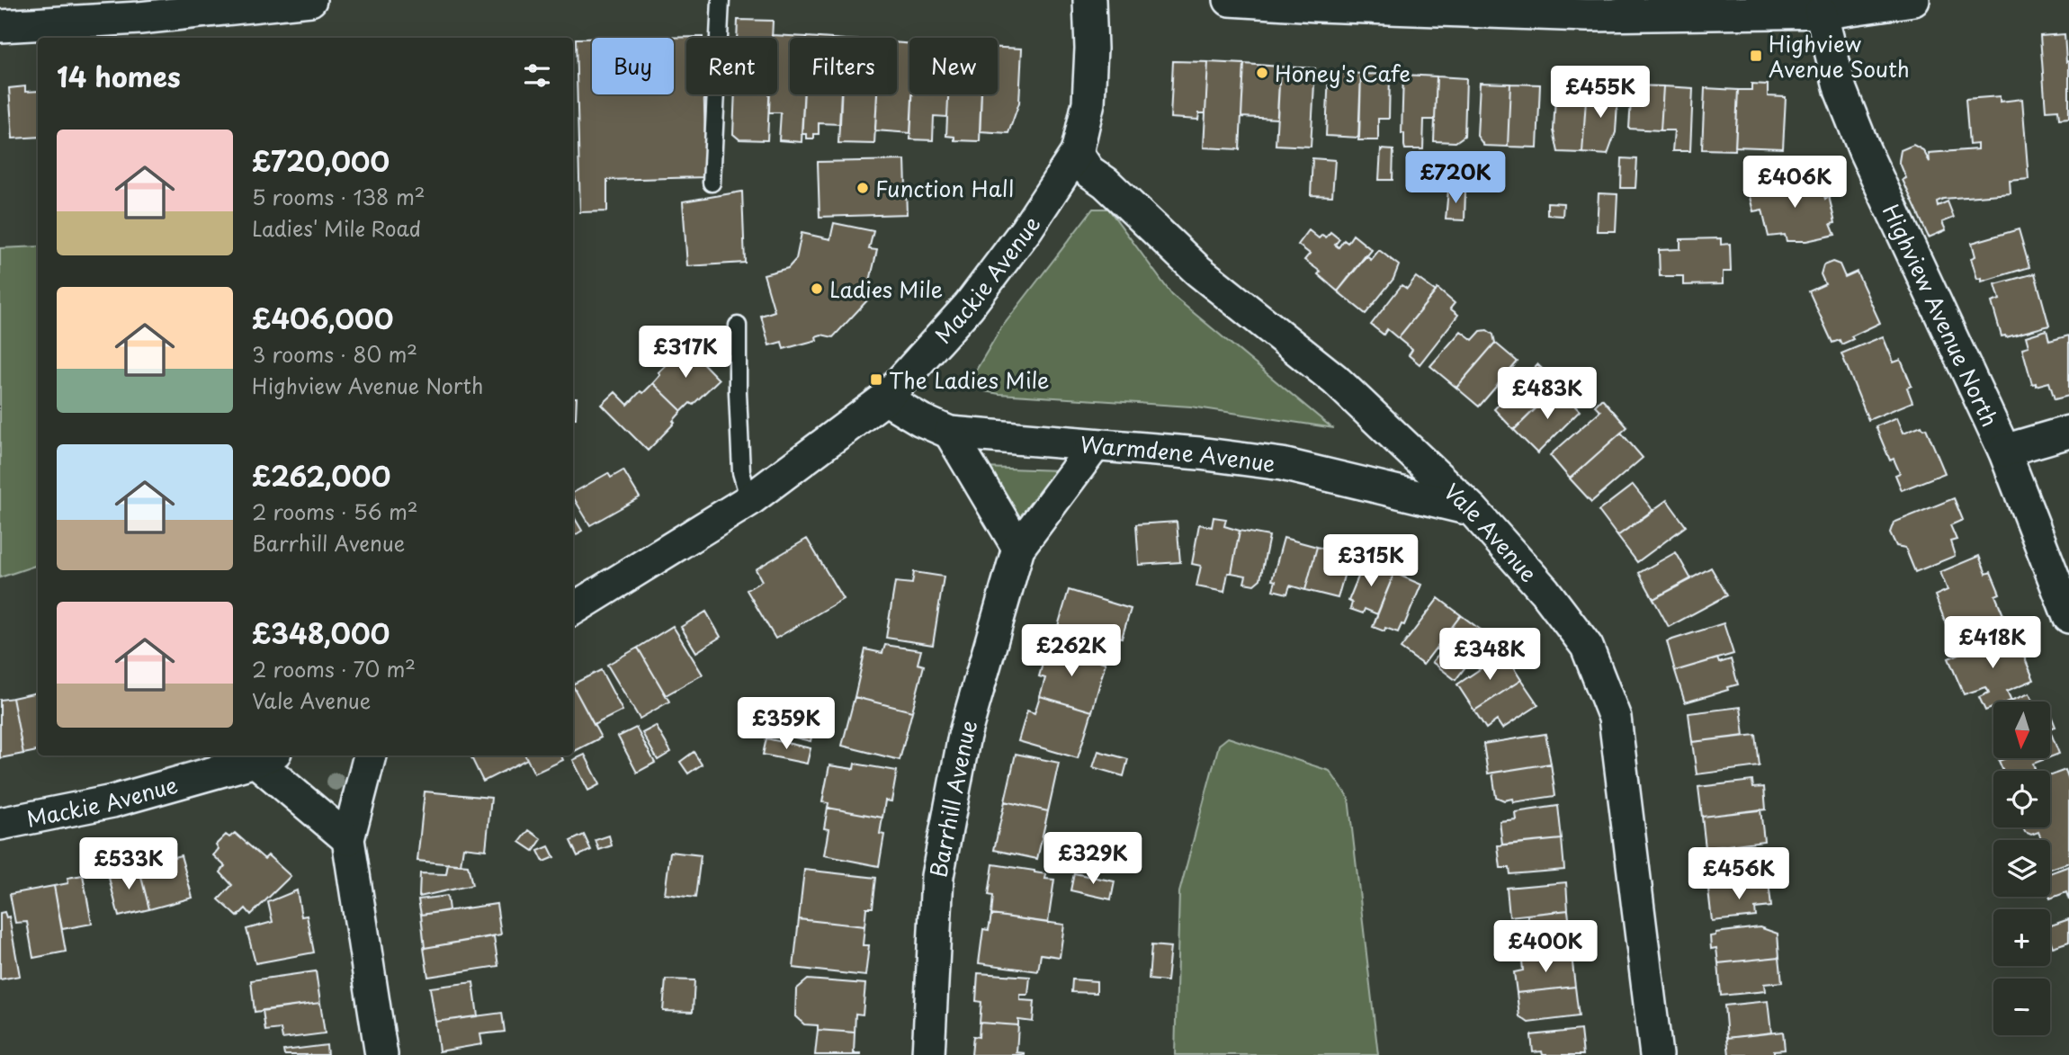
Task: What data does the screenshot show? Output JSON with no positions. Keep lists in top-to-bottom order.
{
  "streets": {
    "street": [
      "Mackie Avenue",
      "Highview Avenue North",
      "Warmdene Avenue",
      "Vale Avenue",
      "Barrhill Avenue"
    ]
  },
  "crossings": [
    ["Mackie Avenue", "Warmdene Avenue"],
    ["Mackie Avenue", "Vale Avenue"],
    ["Warmdene Avenue", "Vale Avenue"],
    ["Warmdene Avenue", "Barrhill Avenue"]
  ],
  "places": {
    "transit": ["Highview Avenue South", "The Ladies Mile"],
    "other": ["Honey's Cafe", "Function Hall", "Ladies Mile"]
  },
  "north": "bottom",
  "page": {
    "chip": [
      "Buy",
      "Rent",
      "Filters",
      "New"
    ],
    "heading": "14 homes",
    "price": [
      "£455K",
      "£720K",
      "£406K",
      "£317K",
      "£483K",
      "£315K",
      "£418K",
      "£262K",
      "£348K",
      "£359K",
      "£329K",
      "£533K",
      "£456K",
      "£400K"
    ],
    "list": [
      {
        "name": "£720,000",
        "note": "5 rooms · 138 m² · Ladies' Mile Road"
      },
      {
        "name": "£406,000",
        "note": "3 rooms · 80 m² · Highview Avenue North"
      },
      {
        "name": "£262,000",
        "note": "2 rooms · 56 m² · Barrhill Avenue"
      },
      {
        "name": "£348,000",
        "note": "2 rooms · 70 m² · Vale Avenue"
      }
    ],
    "map_buttons": ["+", "−"]
  }
}
